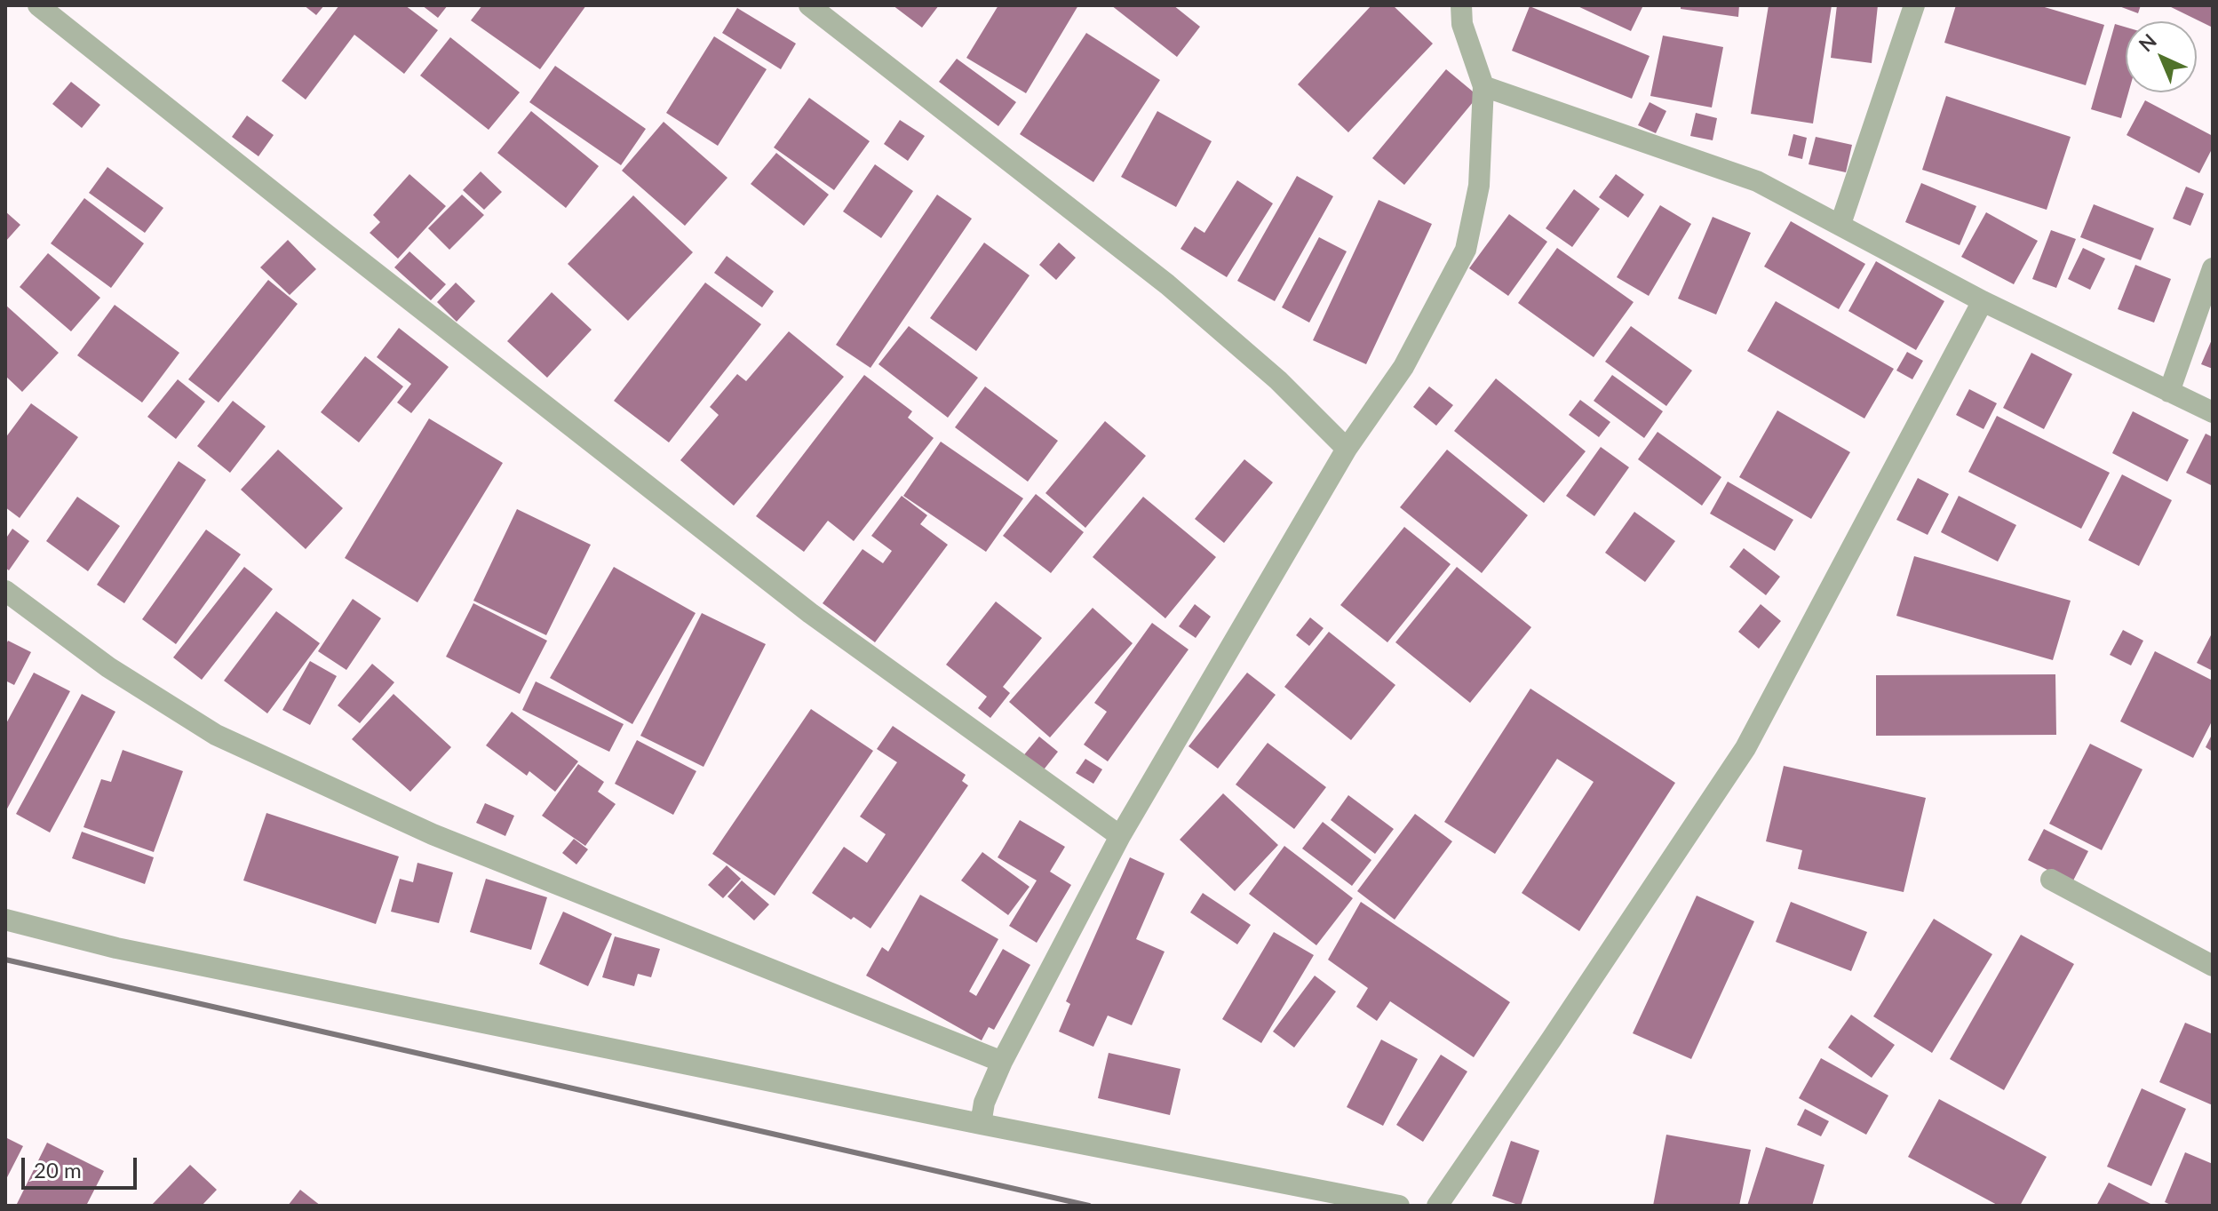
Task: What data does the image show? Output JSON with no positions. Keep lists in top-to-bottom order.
{
  "scale_bar": "20 m",
  "north": "top left"
}
